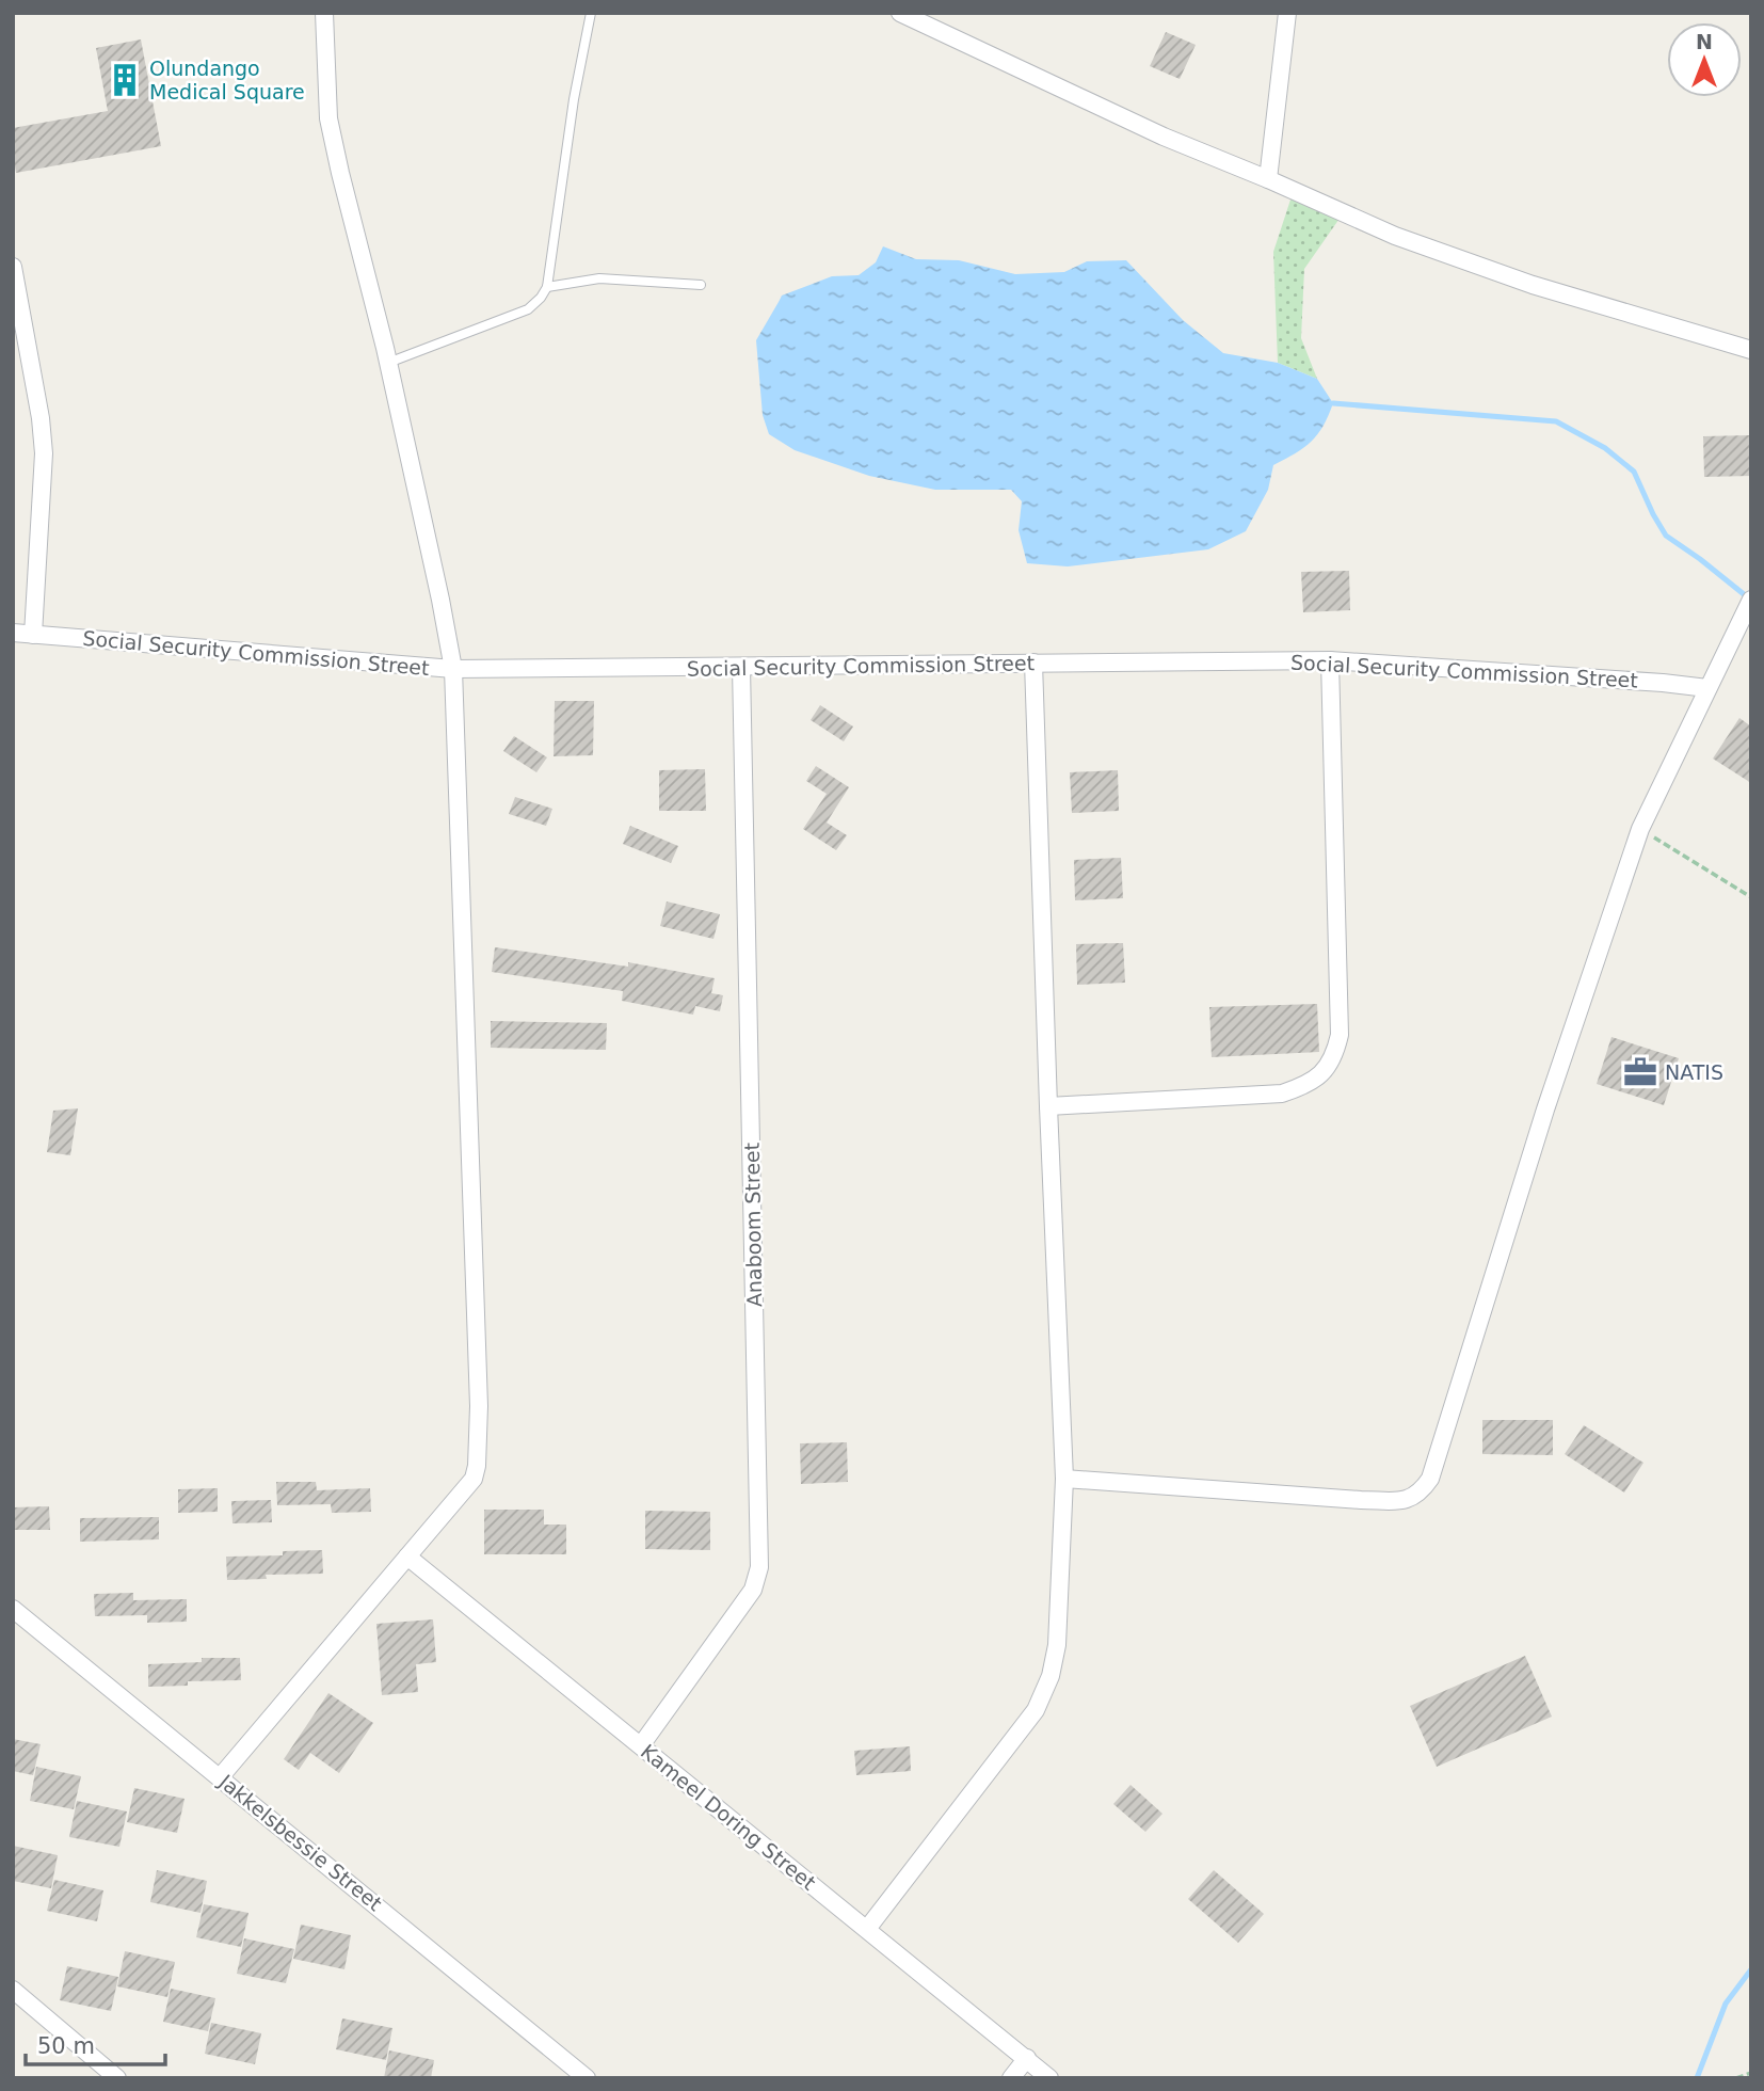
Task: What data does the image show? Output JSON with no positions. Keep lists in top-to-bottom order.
{
  "streets": {
    "street": [
      "Social Security Commission Street",
      "Anaboom Street",
      "Kameel Doring Street",
      "Jakkelsbessie Street"
    ]
  },
  "crossings": [
    ["Social Security Commission Street", "Anaboom Street"],
    ["Anaboom Street", "Kameel Doring Street"]
  ],
  "places": {
    "building": ["Olundango Medical Square"],
    "office": ["NATIS"]
  },
  "scale_bar": "50 m",
  "north": "top"
}
